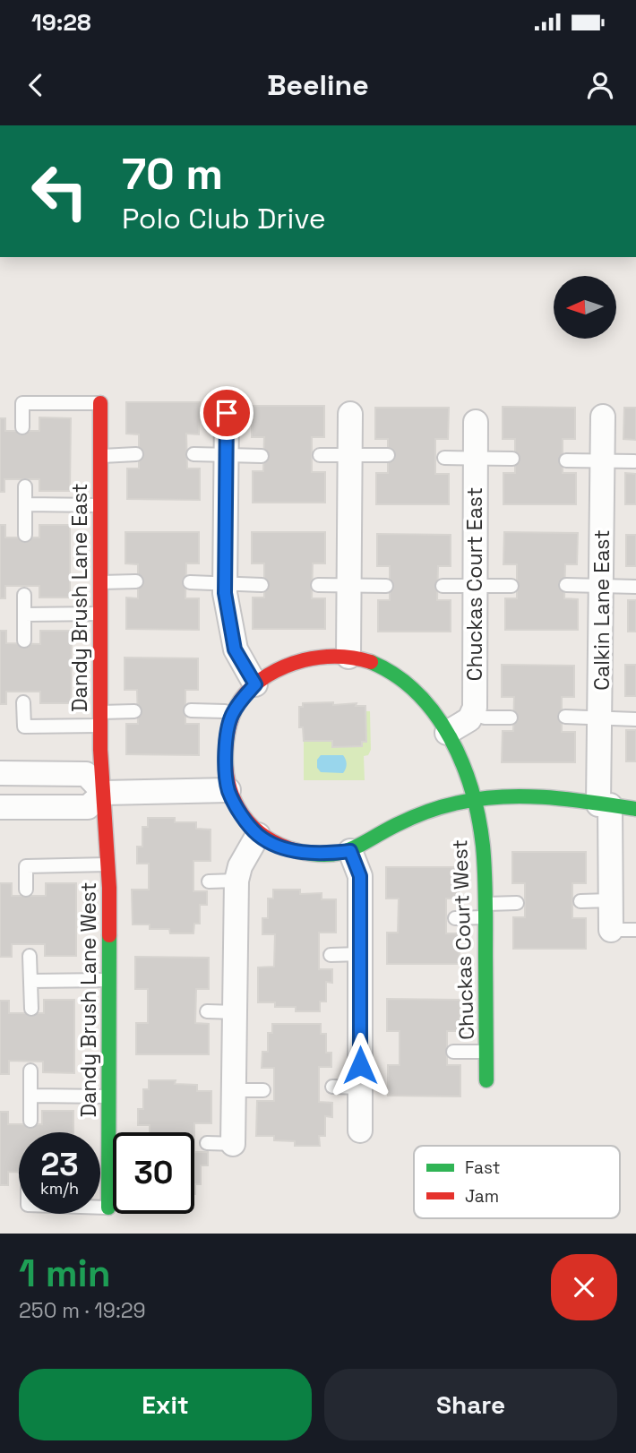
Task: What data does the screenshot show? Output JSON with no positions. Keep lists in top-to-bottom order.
{
  "streets": {
    "street": [
      "Chuckas Court East",
      "Dandy Brush Lane East",
      "Calkin Lane East",
      "Chuckas Court West",
      "Dandy Brush Lane West"
    ]
  },
  "crossings": [
    ["Dandy Brush Lane East", "Dandy Brush Lane West"]
  ],
  "legend": ["Fast", "Jam"],
  "north": "left",
  "page": {
    "status": "19:28",
    "header": "Beeline",
    "turn": ["70 m", "Polo Club Drive"],
    "speed": "23 km/h",
    "limit": "30",
    "heading": ["1 min", "250 m · 19:29"],
    "buttons": ["Exit", "Share"]
  }
}
